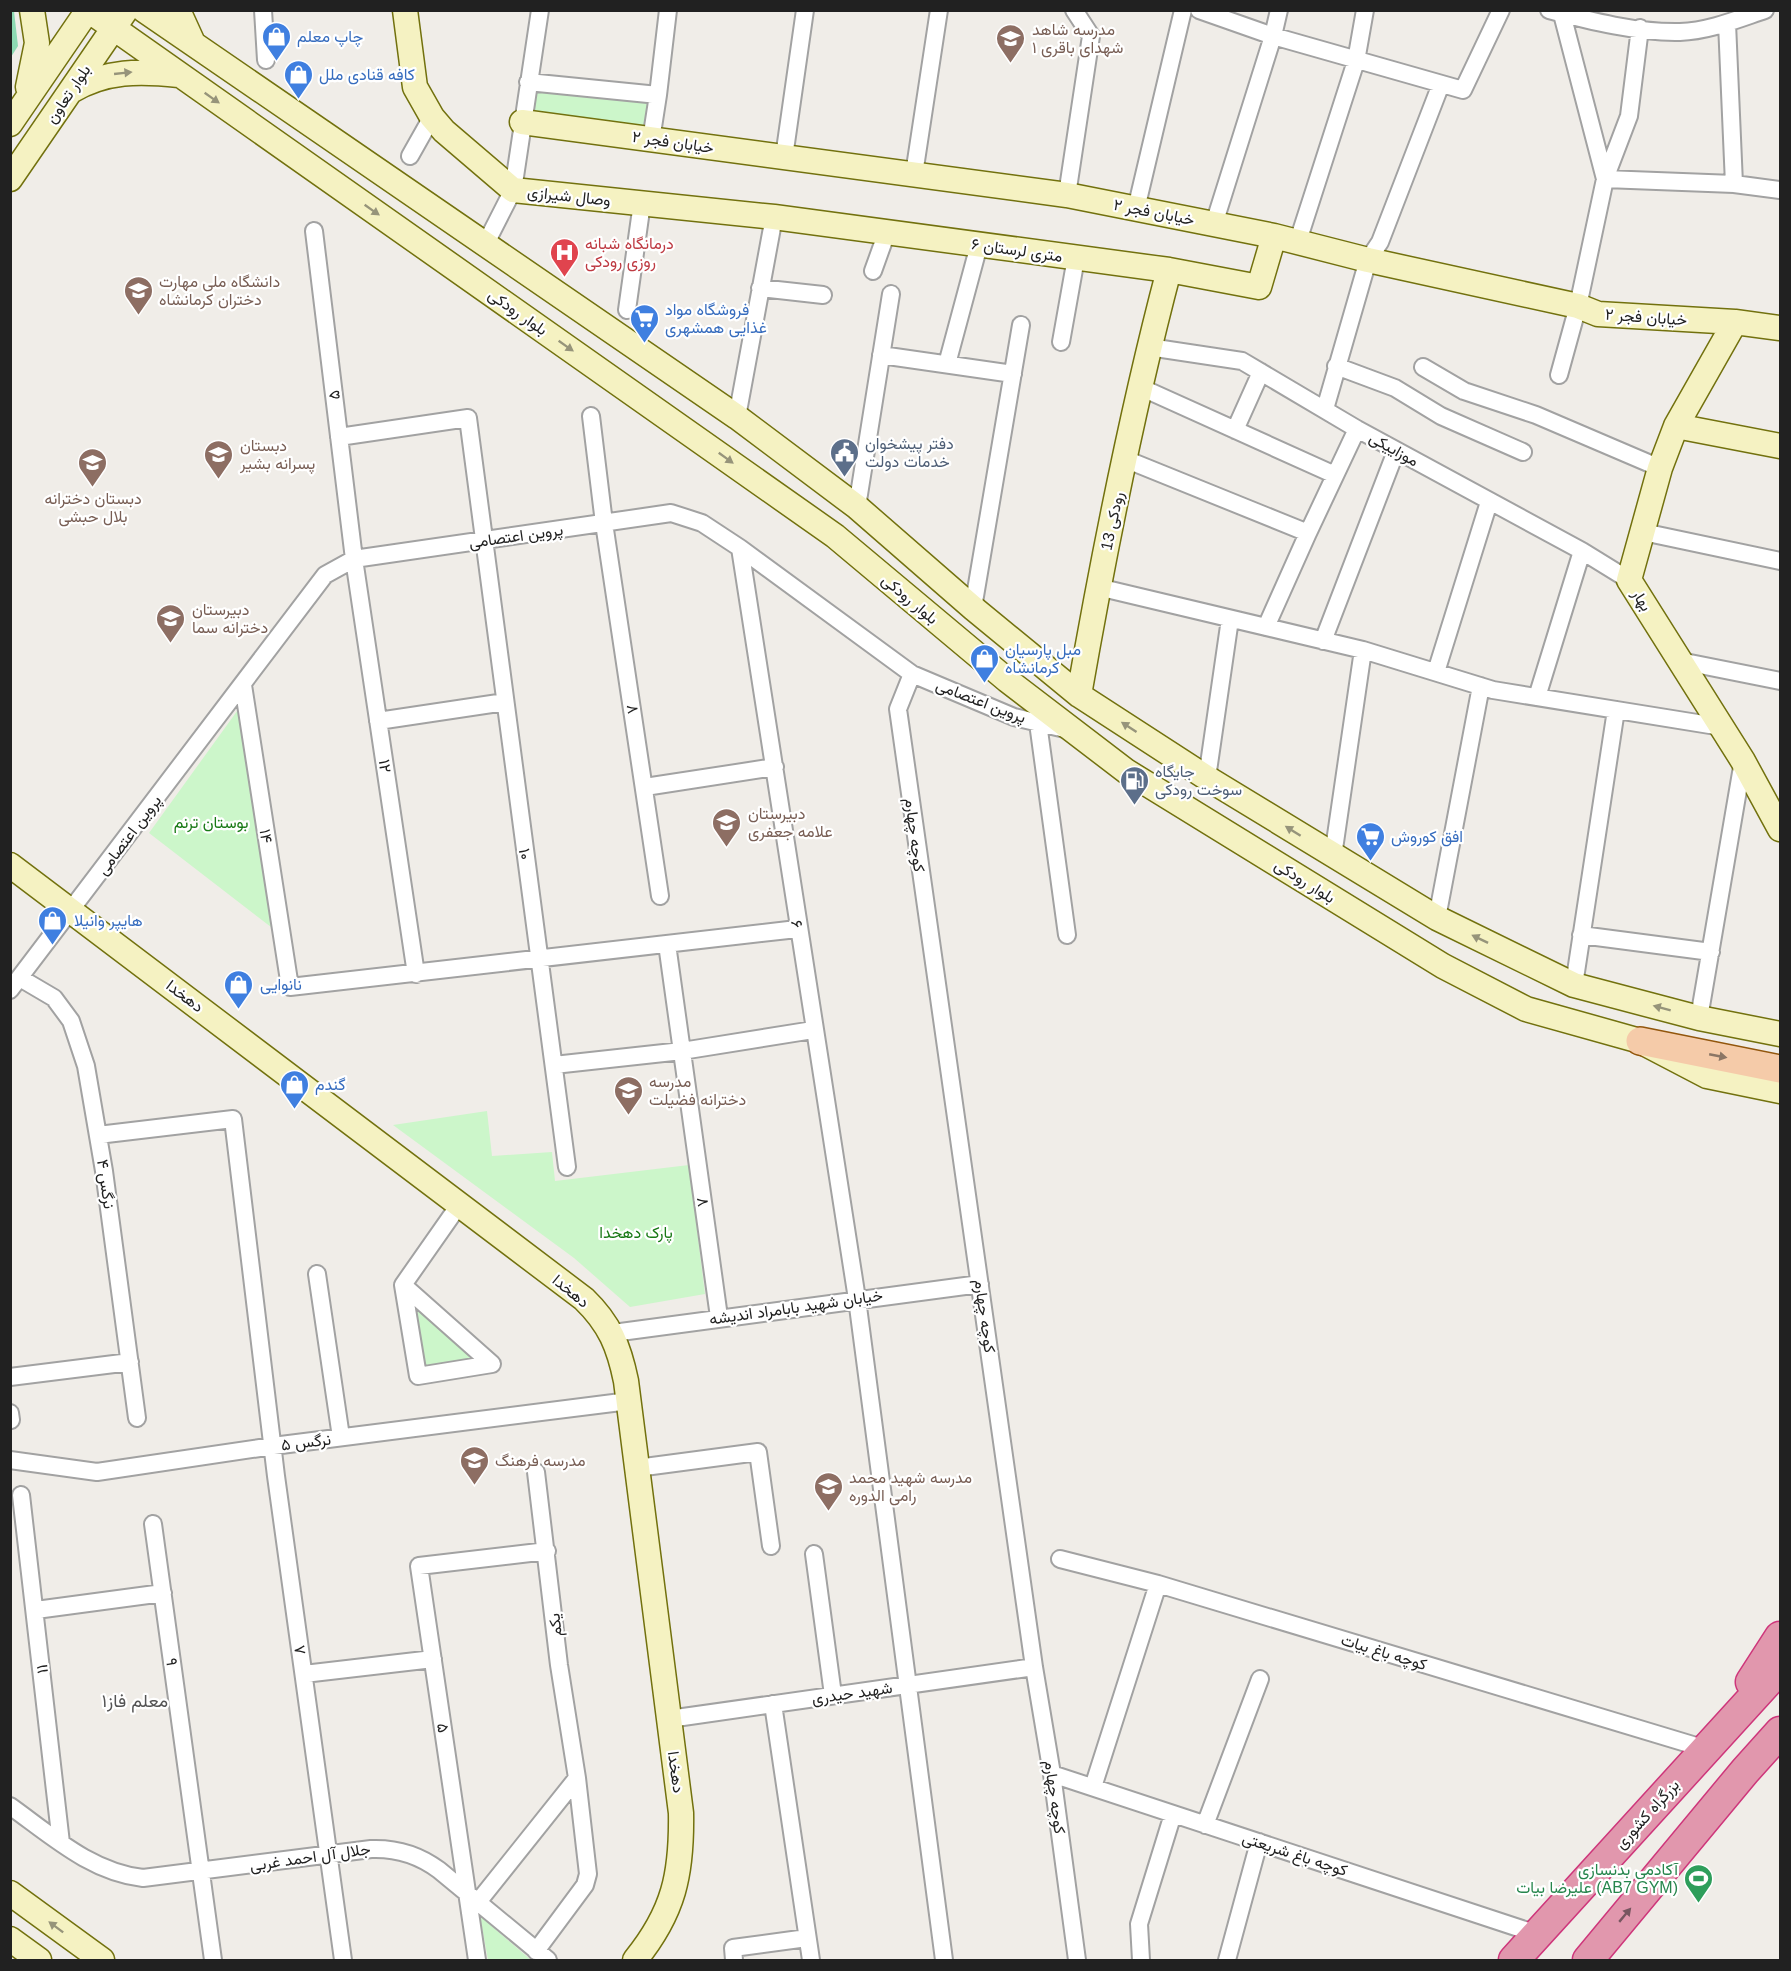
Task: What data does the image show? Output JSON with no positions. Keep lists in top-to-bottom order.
{
  "streets": {
    "highway": ["بزرگراه کشوری"],
    "street": [
      "بلوار تعاون",
      "خیابان فجر ۲",
      "وصال شیرازی",
      "۶ متری لرستان",
      "بلوار رودکی",
      "۵",
      "موزاییکی",
      "رودکی 13",
      "پروین اعتصامی",
      "بهار",
      "۸",
      "۱۲",
      "کوچه چهارم",
      "۱۴",
      "۱۰",
      "۶",
      "دهخدا",
      "نرگس ۴",
      "خیابان شهید بابامراد اندیشه",
      "نرگس ۵",
      "یکم",
      "۷",
      "کوچه باغ بیات",
      "۹",
      "۱۱",
      "شهید حیدری",
      "کوچه باغ شریعتی",
      "جلال آل احمد غربی"
    ]
  },
  "crossings": [
    ["بلوار تعاون", "بلوار رودکی"],
    ["خیابان فجر ۲", "۶ متری لرستان"],
    ["خیابان فجر ۲", "بهار"],
    ["وصال شیرازی", "۶ متری لرستان"],
    ["۶ متری لرستان", "رودکی 13"],
    ["بلوار رودکی", "رودکی 13"],
    ["بلوار رودکی", "پروین اعتصامی"],
    ["۵", "پروین اعتصامی"],
    ["۵", "۱۲"],
    ["۵", "۱۰"],
    ["۵", "یکم"],
    ["۵", "جلال آل احمد غربی"],
    ["موزاییکی", "رودکی 13"],
    ["موزاییکی", "بهار"],
    ["پروین اعتصامی", "۸"],
    ["پروین اعتصامی", "۱۲"],
    ["پروین اعتصامی", "کوچه چهارم"],
    ["پروین اعتصامی", "۱۴"],
    ["پروین اعتصامی", "۱۰"],
    ["پروین اعتصامی", "۶"],
    ["پروین اعتصامی", "دهخدا"],
    ["پروین اعتصامی", "نرگس ۴"],
    ["۸", "خیابان شهید بابامراد اندیشه"],
    ["۱۲", "۱۴"],
    ["کوچه چهارم", "خیابان شهید بابامراد اندیشه"],
    ["کوچه چهارم", "شهید حیدری"],
    ["کوچه چهارم", "کوچه باغ شریعتی"],
    ["۶", "خیابان شهید بابامراد اندیشه"],
    ["۶", "شهید حیدری"],
    ["دهخدا", "خیابان شهید بابامراد اندیشه"],
    ["دهخدا", "نرگس ۵"],
    ["دهخدا", "شهید حیدری"],
    ["نرگس ۴", "نرگس ۵"],
    ["نرگس ۵", "۷"],
    ["یکم", "جلال آل احمد غربی"],
    ["۷", "جلال آل احمد غربی"],
    ["کوچه باغ بیات", "بزرگراه کشوری"],
    ["۹", "جلال آل احمد غربی"],
    ["۱۱", "جلال آل احمد غربی"],
    ["بزرگراه کشوری", "کوچه باغ شریعتی"]
  ],
  "districts": ["معلم فاز۱"],
  "parks": ["بوستان ترنم", "پارک دهخدا"],
  "places": {
    "shop": [
      "چاپ معلم",
      "کافه قنادی ملل",
      "مبل پارسیان کرمانشاه",
      "هایپر وانیلا",
      "نانوایی",
      "گندم"
    ],
    "school or university": [
      "مدرسه شاهد شهدای باقری ۱",
      "دانشگاه ملی مهارت دختران کرمانشاه",
      "دبستان پسرانه بشير",
      "دبستان دخترانه بلال حبشی",
      "دبیرستان دخترانه سما",
      "دبیرستان علامه جعفری",
      "مدرسه دخترانه فضيلت",
      "مدرسه فرهنگ",
      "مدرسه شهید محمد رامی الدوره"
    ],
    "hospital": ["درمانگاه شبانه روزی رودکی"],
    "supermarket": ["فروشگاه مواد غذایی همشهری", "افق کوروش"],
    "public building": ["دفتر پیشخوان خدمات دولت"],
    "fuel station": ["جایگاه سوخت رودکی"],
    "sports": ["آکادمی بدنسازی علیرضا بیات (AB7 GYM)"]
  }
}
